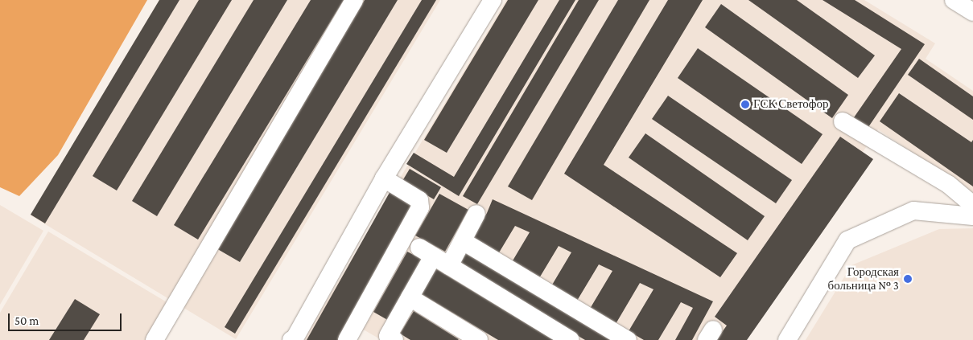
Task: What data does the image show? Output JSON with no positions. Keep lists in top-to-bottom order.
{
  "places": ["ГСК Светофор", "Городская больница № 3"],
  "scale_bar": "50 m"
}
